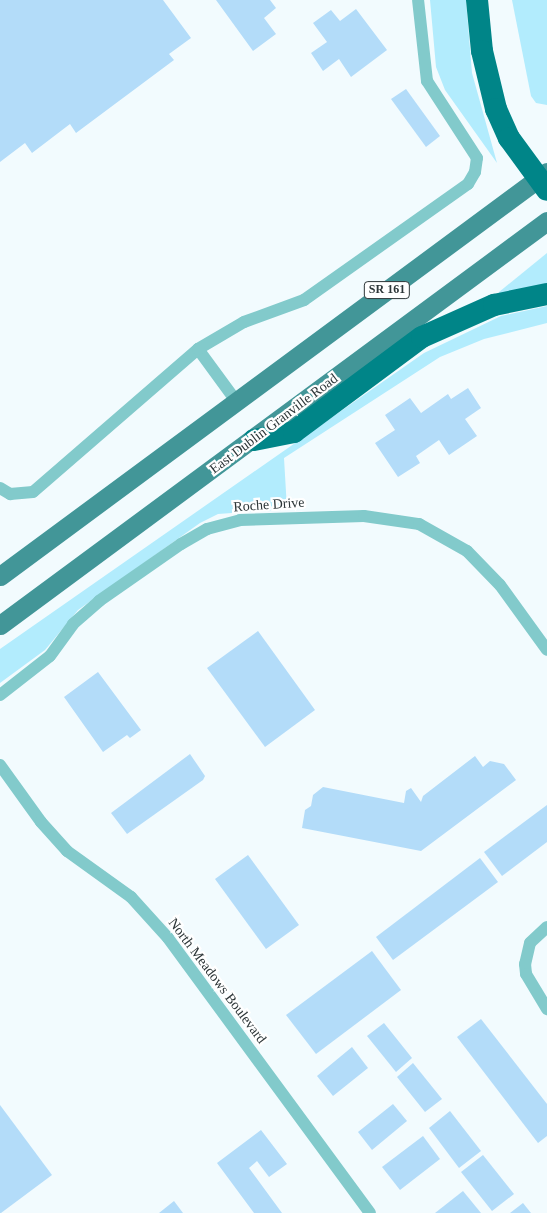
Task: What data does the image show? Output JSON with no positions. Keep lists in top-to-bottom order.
{
  "streets": {
    "main road": ["SR 161", "East Dublin Granville Road"],
    "street": ["Roche Drive", "North Meadows Boulevard"]
  }
}
